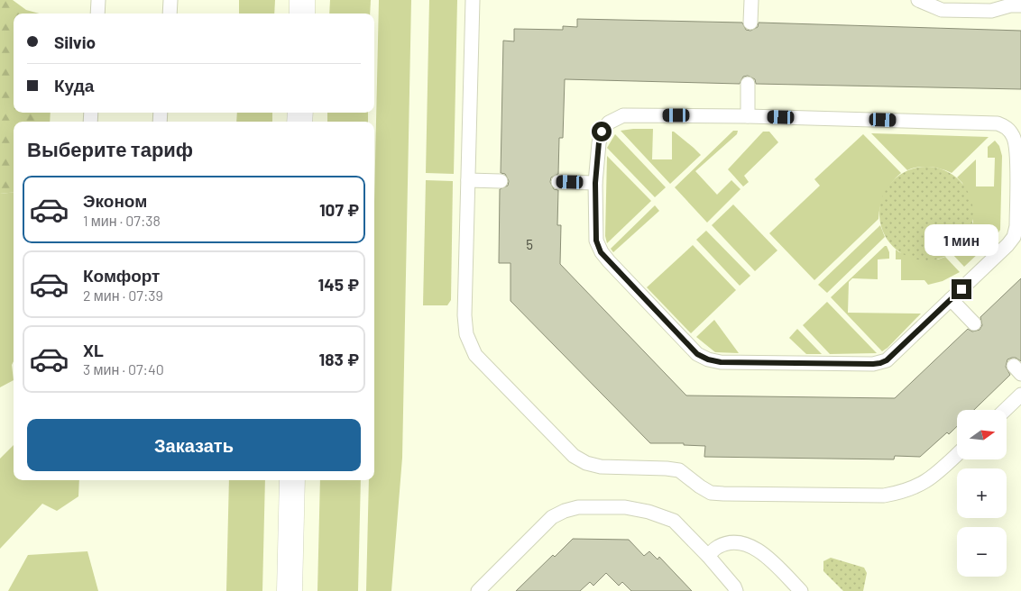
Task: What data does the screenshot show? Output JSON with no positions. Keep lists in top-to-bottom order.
{
  "house_numbers": ["5"],
  "north": "right",
  "page": {
    "banner": ["Silvio", "Куда"],
    "heading": "Выберите тариф",
    "list": [
      {
        "name": "Эконом",
        "note": "1 мин · 07:38",
        "value": "107 ₽"
      },
      {
        "name": "Комфорт",
        "note": "2 мин · 07:39",
        "value": "145 ₽"
      },
      {
        "name": "XL",
        "note": "3 мин · 07:40",
        "value": "183 ₽"
      }
    ],
    "bubble": "1 мин",
    "map_buttons": ["+", "−"],
    "buttons": "Заказать"
  }
}
